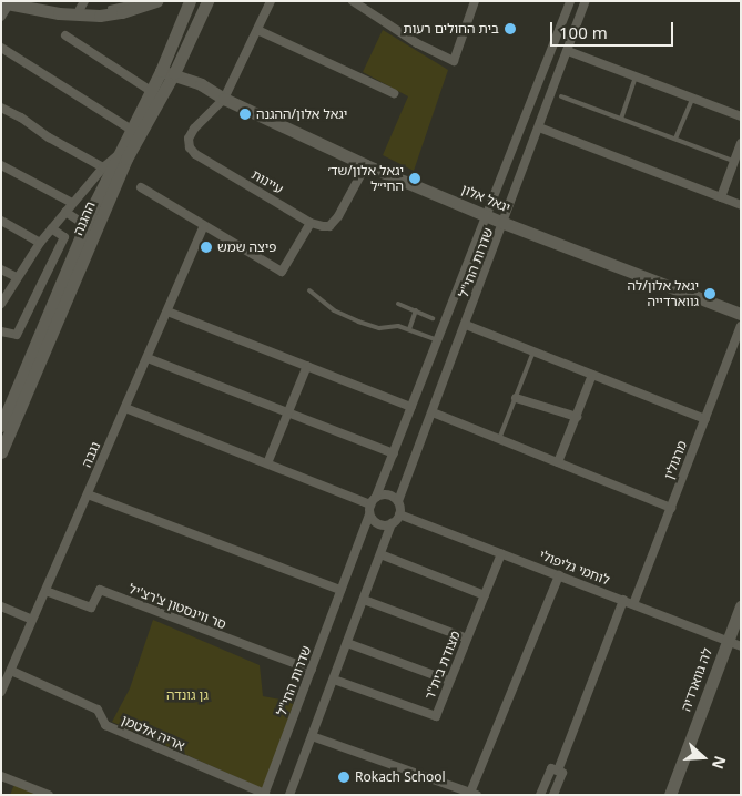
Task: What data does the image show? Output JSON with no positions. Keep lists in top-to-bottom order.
{
  "streets": {
    "street": [
      "עיינות",
      "יגאל אלון",
      "ההגנה",
      "שדרות החי\"ל",
      "נגבה",
      "מרגולין",
      "לוחמי גליפולי",
      "סר ווינסטון צ'רצ'יל",
      "מצודת בית\"ר",
      "לה גווארדיה",
      "אריה אלטמן"
    ]
  },
  "crossings": [
    ["עיינות", "יגאל אלון"],
    ["יגאל אלון", "ההגנה"],
    ["יגאל אלון", "שדרות החי\"ל"],
    ["שדרות החי\"ל", "לוחמי גליפולי"],
    ["שדרות החי\"ל", "סר ווינסטון צ'רצ'יל"],
    ["שדרות החי\"ל", "אריה אלטמן"],
    ["נגבה", "סר ווינסטון צ'רצ'יל"],
    ["נגבה", "אריה אלטמן"],
    ["מרגולין", "לוחמי גליפולי"],
    ["לוחמי גליפולי", "מצודת בית\"ר"],
    ["לוחמי גליפולי", "לה גווארדיה"]
  ],
  "parks": ["גן גונדה"],
  "places": [
    "בית החולים רעות",
    "יגאל אלון/ההגנה",
    "יגאל אלון/שד׳ החי״ל",
    "פיצה שמש",
    "יגאל אלון/לה גווארדייה",
    "Rokach School"
  ],
  "scale_bar": "100 m",
  "north": "right"
}
